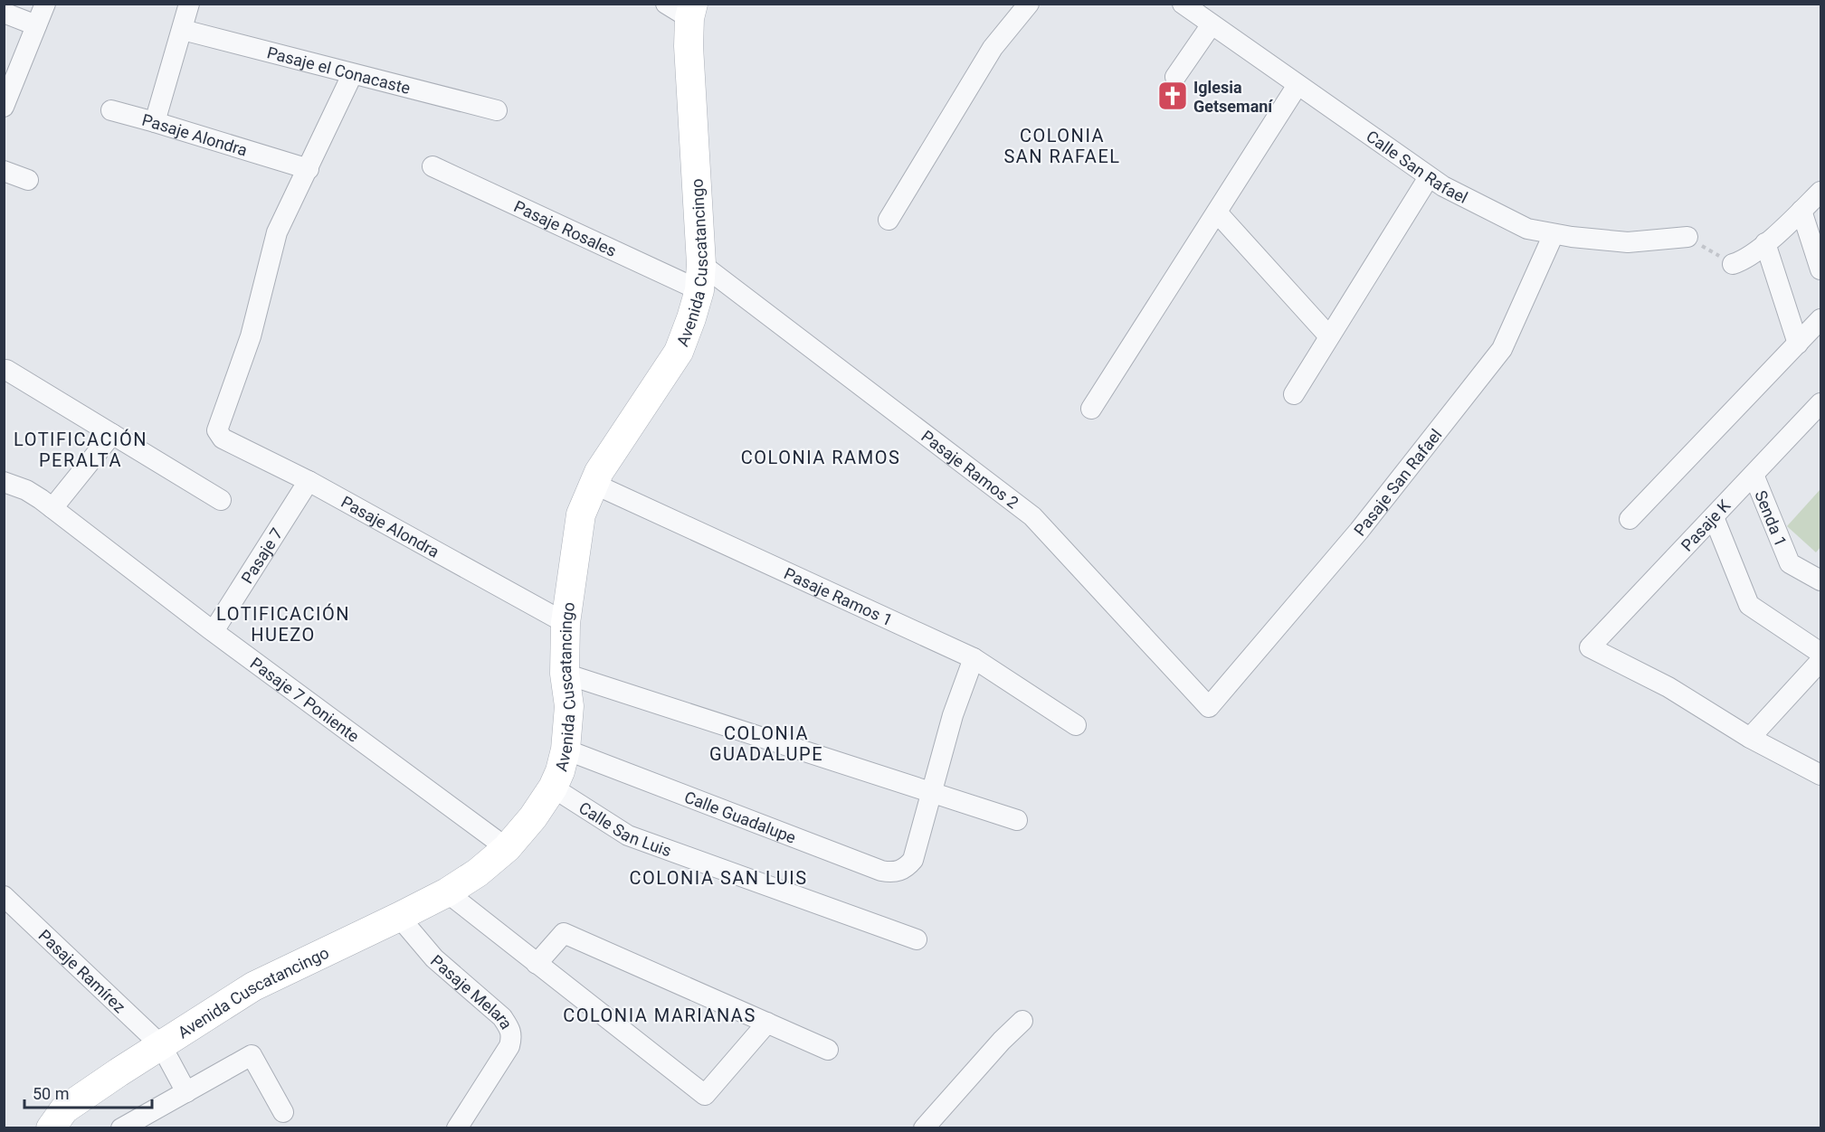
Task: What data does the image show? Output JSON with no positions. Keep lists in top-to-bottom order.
{
  "streets": {
    "street": [
      "Pasaje el Conacaste",
      "Pasaje Alondra",
      "Calle San Rafael",
      "Pasaje Rosales",
      "Avenida Cuscatancingo",
      "Pasaje Ramos 2",
      "Pasaje San Rafael",
      "Senda 1",
      "Pasaje K",
      "Pasaje 7",
      "Pasaje Ramos 1",
      "Pasaje 7 Poniente",
      "Calle Guadalupe",
      "Calle San Luis",
      "Pasaje Ramírez",
      "Pasaje Melara"
    ]
  },
  "crossings": [
    ["Pasaje Alondra", "Avenida Cuscatancingo"],
    ["Pasaje Alondra", "Pasaje 7"],
    ["Calle San Rafael", "Pasaje San Rafael"],
    ["Pasaje Rosales", "Avenida Cuscatancingo"],
    ["Pasaje Rosales", "Pasaje Ramos 2"],
    ["Avenida Cuscatancingo", "Pasaje Ramos 2"],
    ["Avenida Cuscatancingo", "Pasaje Ramos 1"],
    ["Avenida Cuscatancingo", "Pasaje 7 Poniente"],
    ["Avenida Cuscatancingo", "Calle Guadalupe"],
    ["Avenida Cuscatancingo", "Calle San Luis"],
    ["Avenida Cuscatancingo", "Pasaje Ramírez"],
    ["Avenida Cuscatancingo", "Pasaje Melara"],
    ["Pasaje Ramos 2", "Pasaje San Rafael"],
    ["Senda 1", "Pasaje K"],
    ["Pasaje 7", "Pasaje 7 Poniente"]
  ],
  "districts": [
    "COLONIA SAN RAFAEL",
    "LOTIFICACIÓN PERALTA",
    "COLONIA RAMOS",
    "LOTIFICACIÓN HUEZO",
    "COLONIA GUADALUPE",
    "COLONIA SAN LUIS",
    "COLONIA MARIANAS"
  ],
  "places": {
    "church": ["Iglesia Getsemaní"]
  },
  "scale_bar": "50 m"
}
